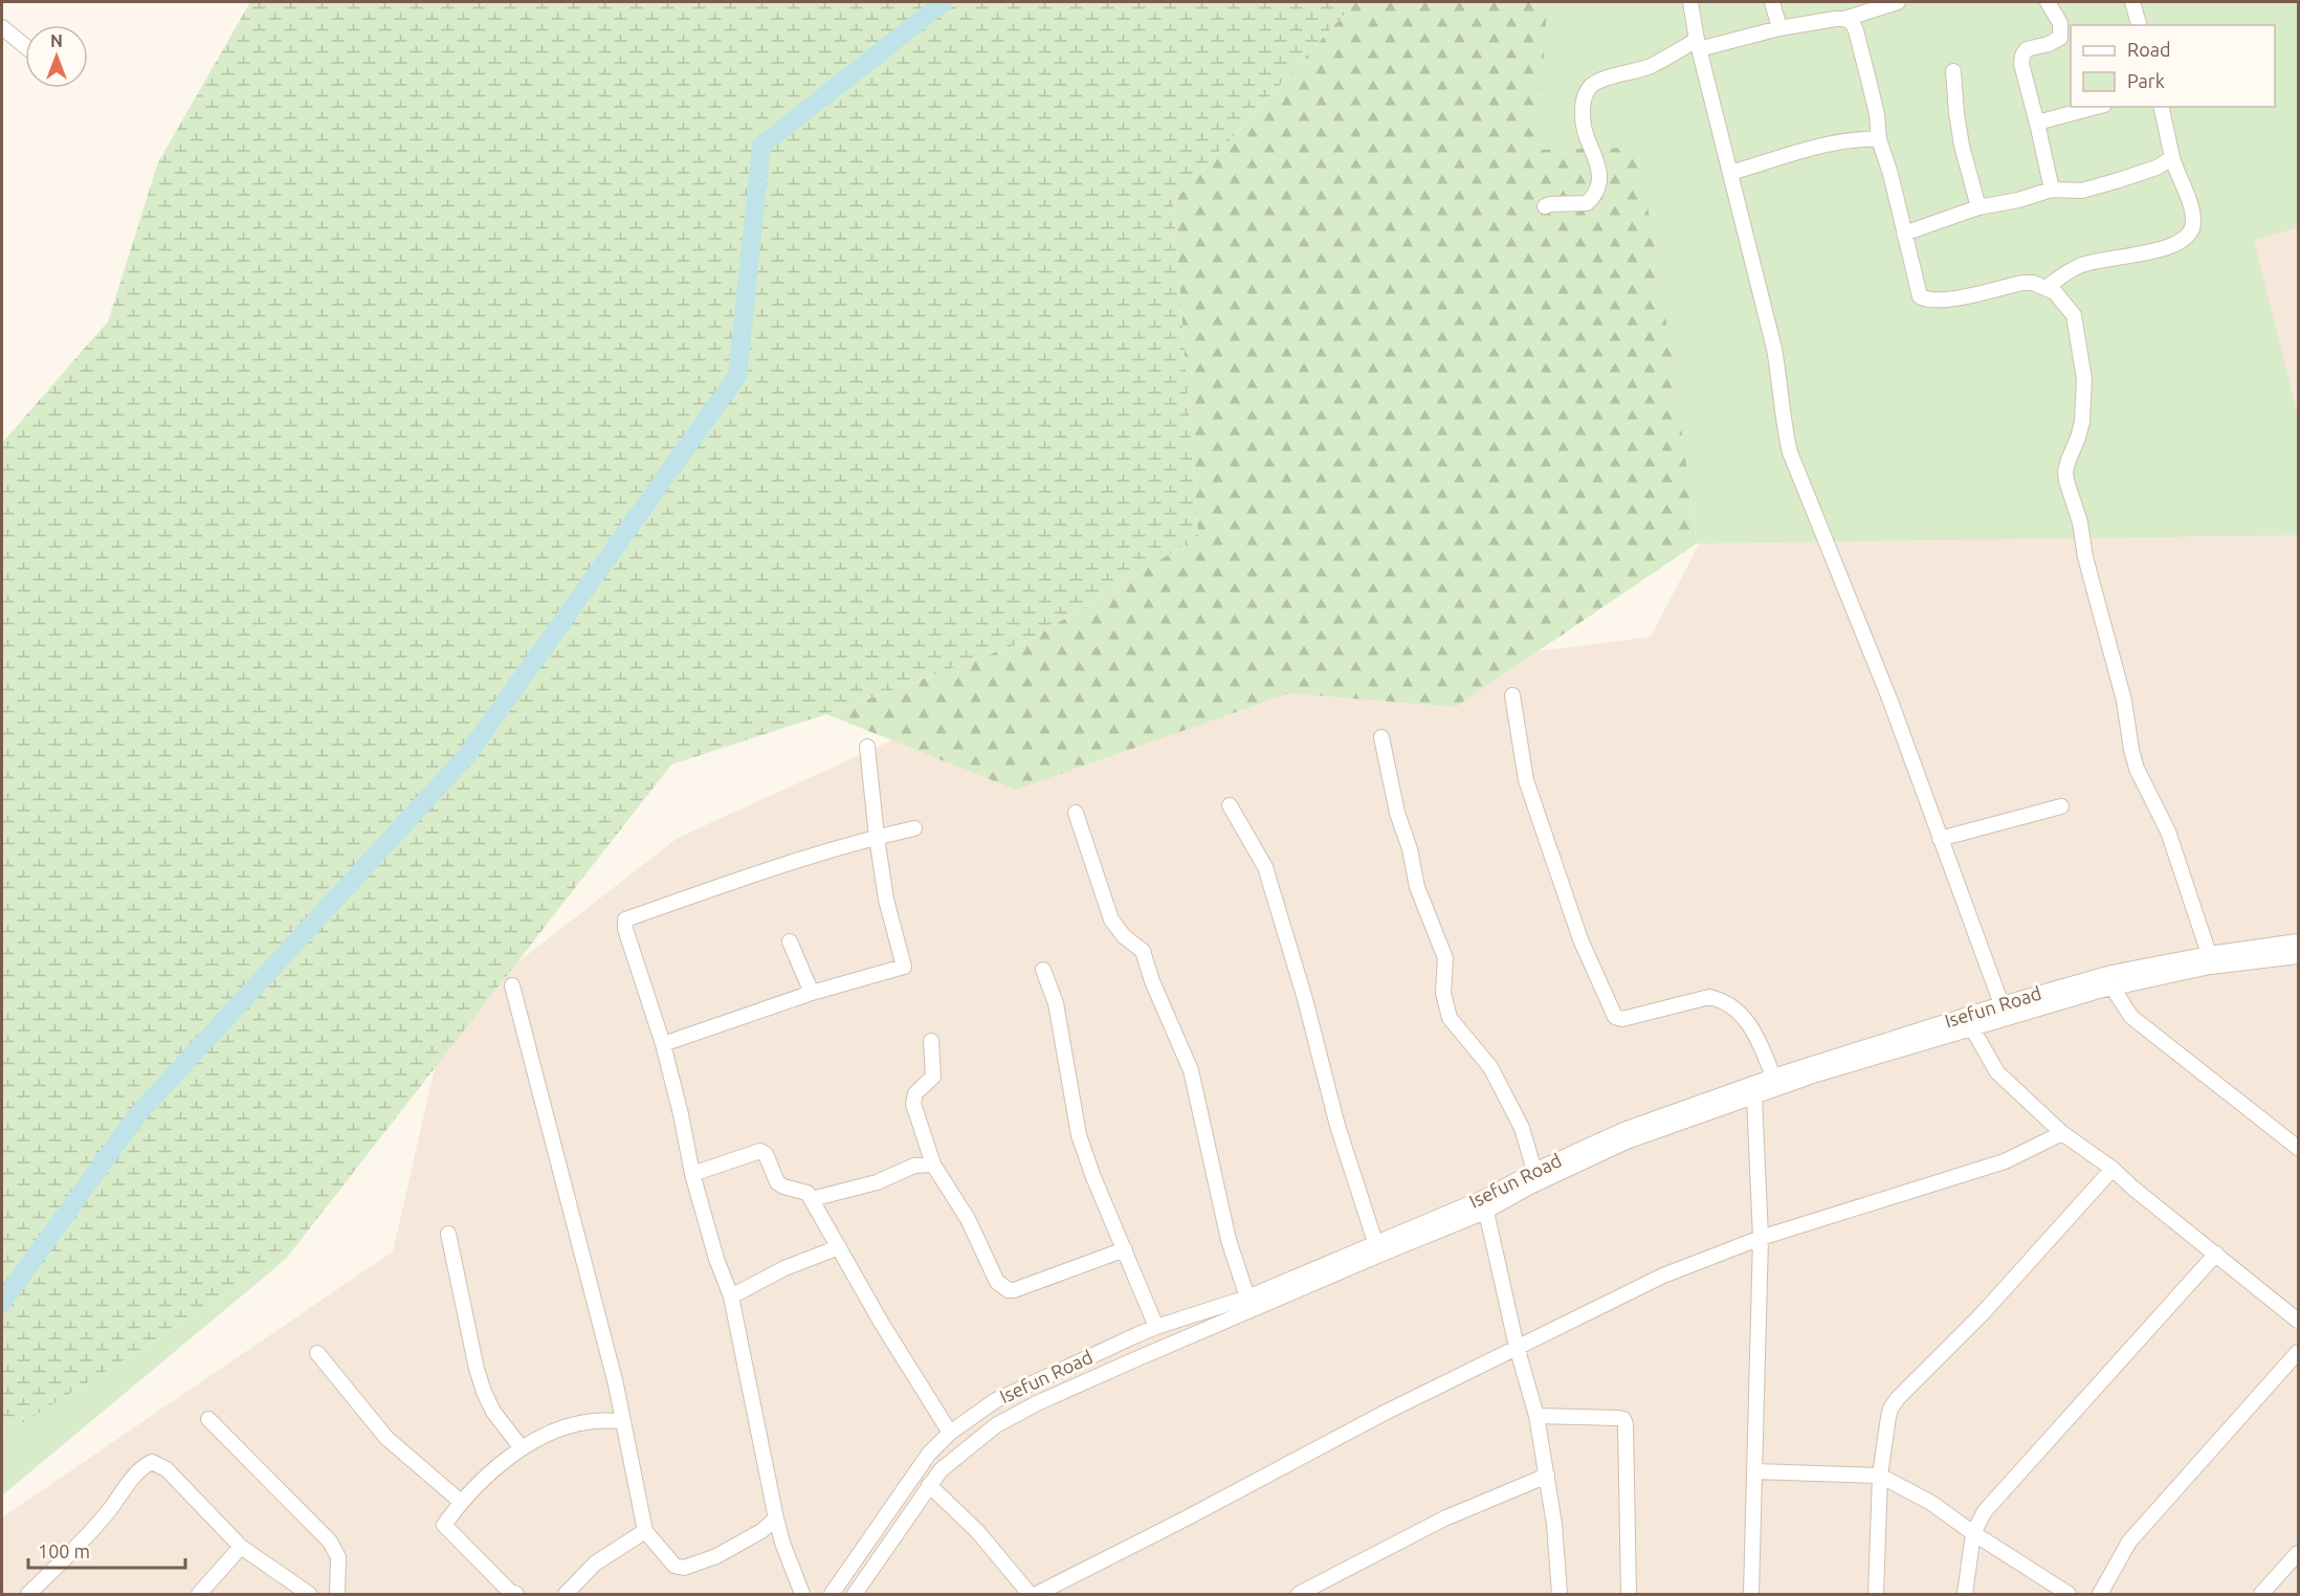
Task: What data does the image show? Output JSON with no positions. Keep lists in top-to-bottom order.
{
  "streets": {
    "street": ["Isefun Road"]
  },
  "legend": ["Road", "Park"],
  "scale_bar": "100 m",
  "north": "top"
}
